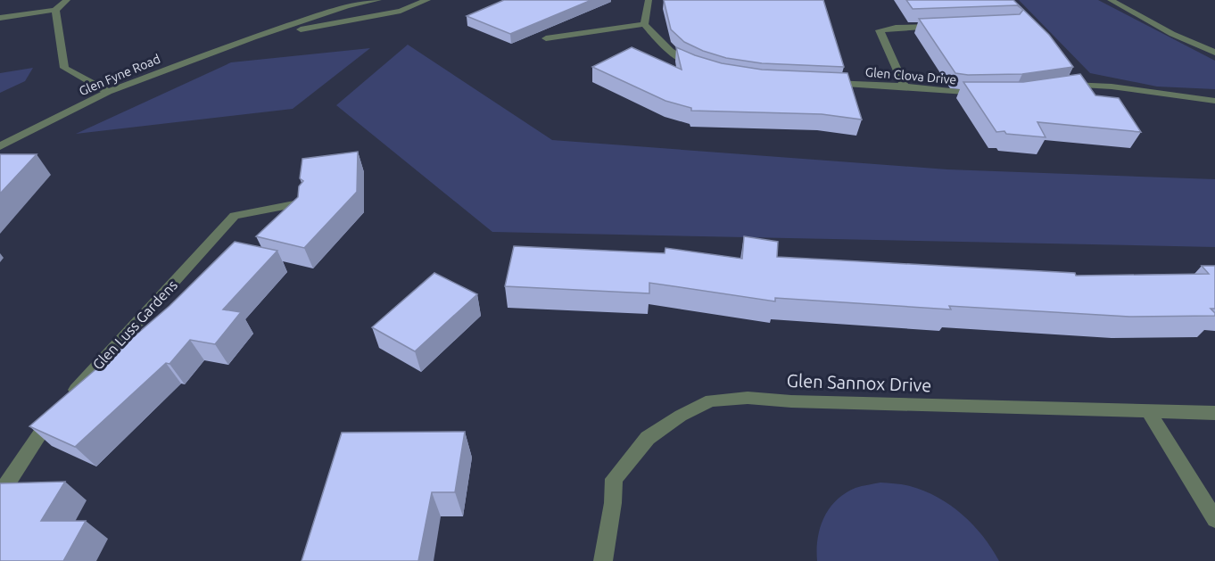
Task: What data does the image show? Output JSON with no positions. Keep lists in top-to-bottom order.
{
  "streets": {
    "street": [
      "Glen Fyne Road",
      "Glen Clova Drive",
      "Glen Luss Gardens",
      "Glen Sannox Drive"
    ]
  }
}
